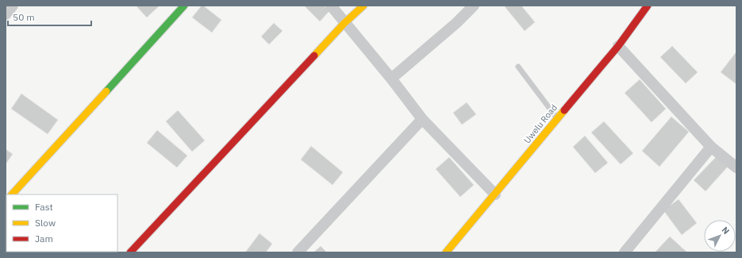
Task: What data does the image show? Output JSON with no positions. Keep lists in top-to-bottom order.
{
  "streets": {
    "street": ["Uwelu Road"]
  },
  "legend": ["Fast", "Slow", "Jam"],
  "scale_bar": "50 m",
  "north": "top right"
}
